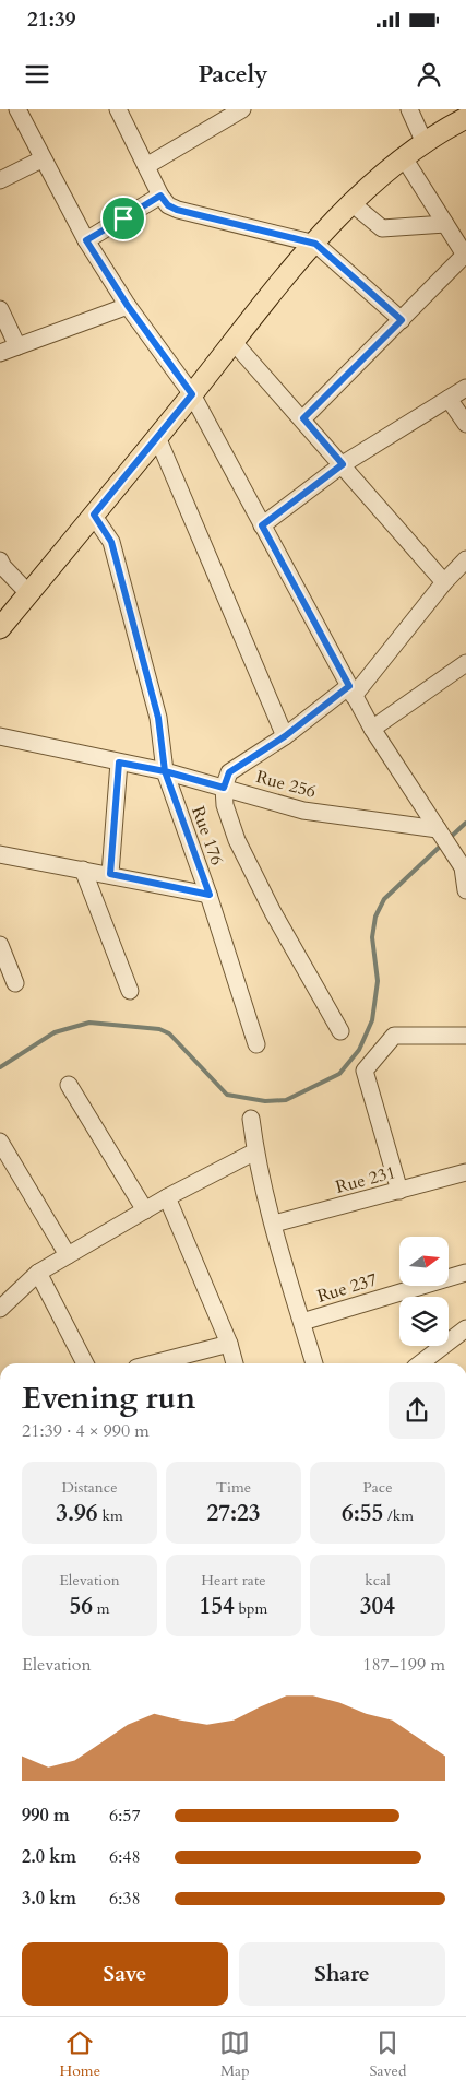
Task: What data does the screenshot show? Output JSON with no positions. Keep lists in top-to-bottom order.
{
  "streets": {
    "street": [
      "Rue 256",
      "Rue 176",
      "Rue 231",
      "Rue 237"
    ]
  },
  "crossings": [
    ["Rue 256", "Rue 176"]
  ],
  "north": "right",
  "page": {
    "status": "21:39",
    "header": "Pacely",
    "heading": ["Evening run", "21:39 · 4 × 990 m"],
    "stats": [
      ["Distance", "3.96 km"],
      ["Time", "27:23"],
      ["Pace", "6:55 /km"],
      ["Elevation", "56 m"],
      ["Heart rate", "154 bpm"],
      ["kcal", "304"]
    ],
    "chart": ["Elevation", "187–199 m"],
    "list": [
      {
        "name": "990 m",
        "note": "6:57"
      },
      {
        "name": "2.0 km",
        "note": "6:48"
      },
      {
        "name": "3.0 km",
        "note": "6:38"
      }
    ],
    "buttons": ["Save", "Share"],
    "tabs": ["Home", "Map", "Saved"]
  }
}
